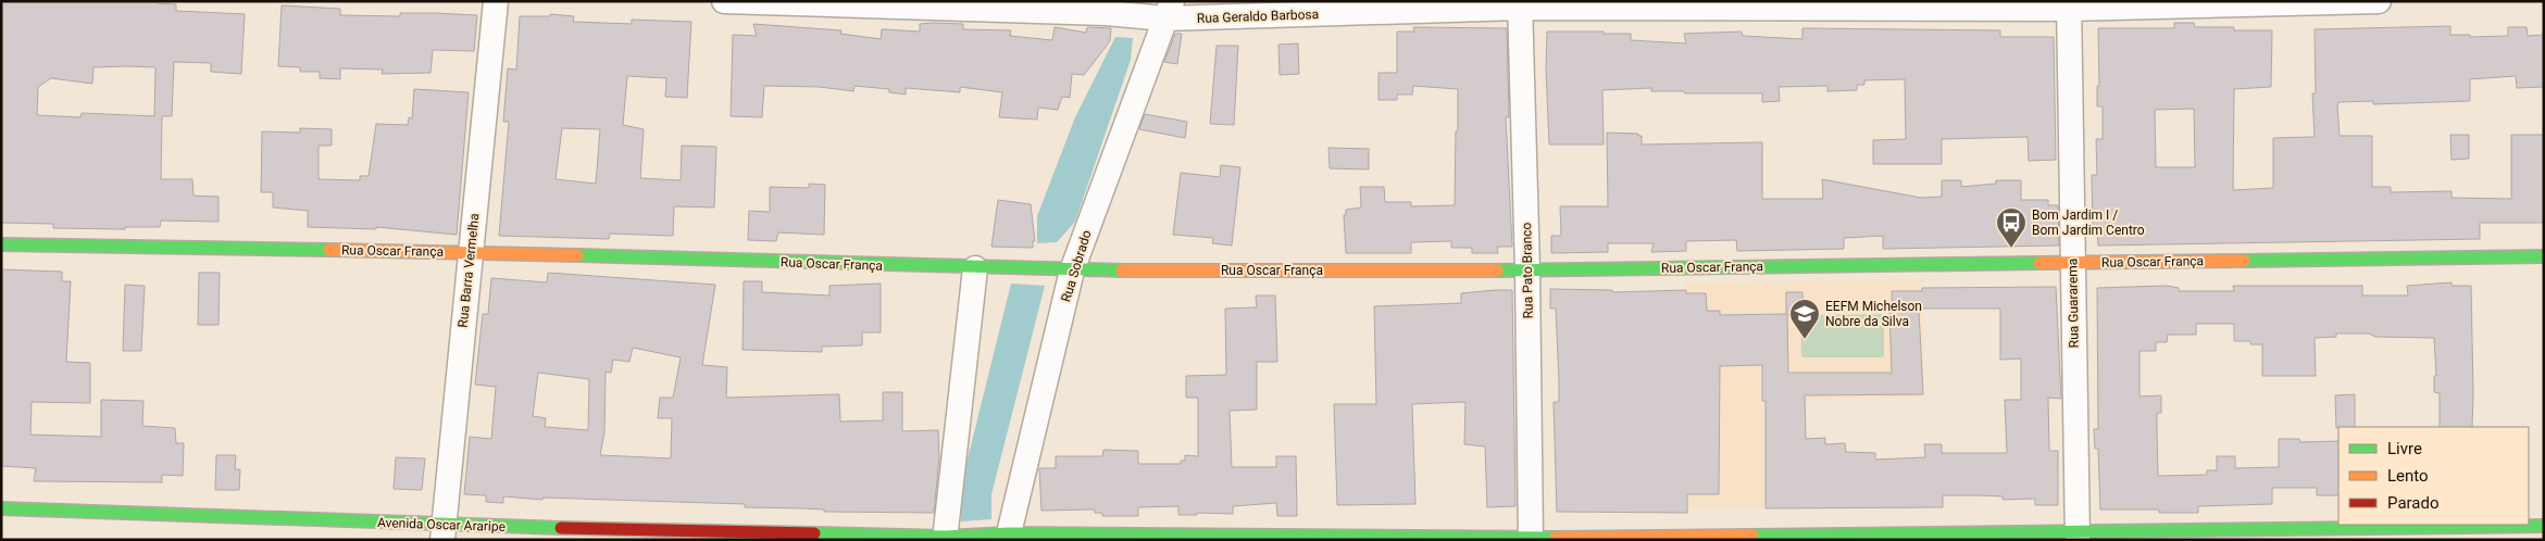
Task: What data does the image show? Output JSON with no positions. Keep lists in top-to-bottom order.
{
  "streets": {
    "street": [
      "Rua Geraldo Barbosa",
      "Rua Oscar França",
      "Rua Sobrado",
      "Rua Barra Vermelha",
      "Rua Pato Branco",
      "Rua Guararema",
      "Avenida Oscar Araripe"
    ]
  },
  "crossings": [
    ["Rua Geraldo Barbosa", "Rua Sobrado"],
    ["Rua Geraldo Barbosa", "Rua Pato Branco"],
    ["Rua Geraldo Barbosa", "Rua Guararema"],
    ["Rua Oscar França", "Rua Sobrado"],
    ["Rua Oscar França", "Rua Barra Vermelha"],
    ["Rua Oscar França", "Rua Pato Branco"],
    ["Rua Oscar França", "Rua Guararema"],
    ["Rua Sobrado", "Avenida Oscar Araripe"],
    ["Rua Barra Vermelha", "Avenida Oscar Araripe"],
    ["Rua Pato Branco", "Avenida Oscar Araripe"],
    ["Rua Guararema", "Avenida Oscar Araripe"]
  ],
  "places": {
    "bus stop": ["Bom Jardim I / Bom Jardim Centro"],
    "school or university": ["EEFM Michelson Nobre da Silva"]
  },
  "legend": ["Livre", "Lento", "Parado"]
}
